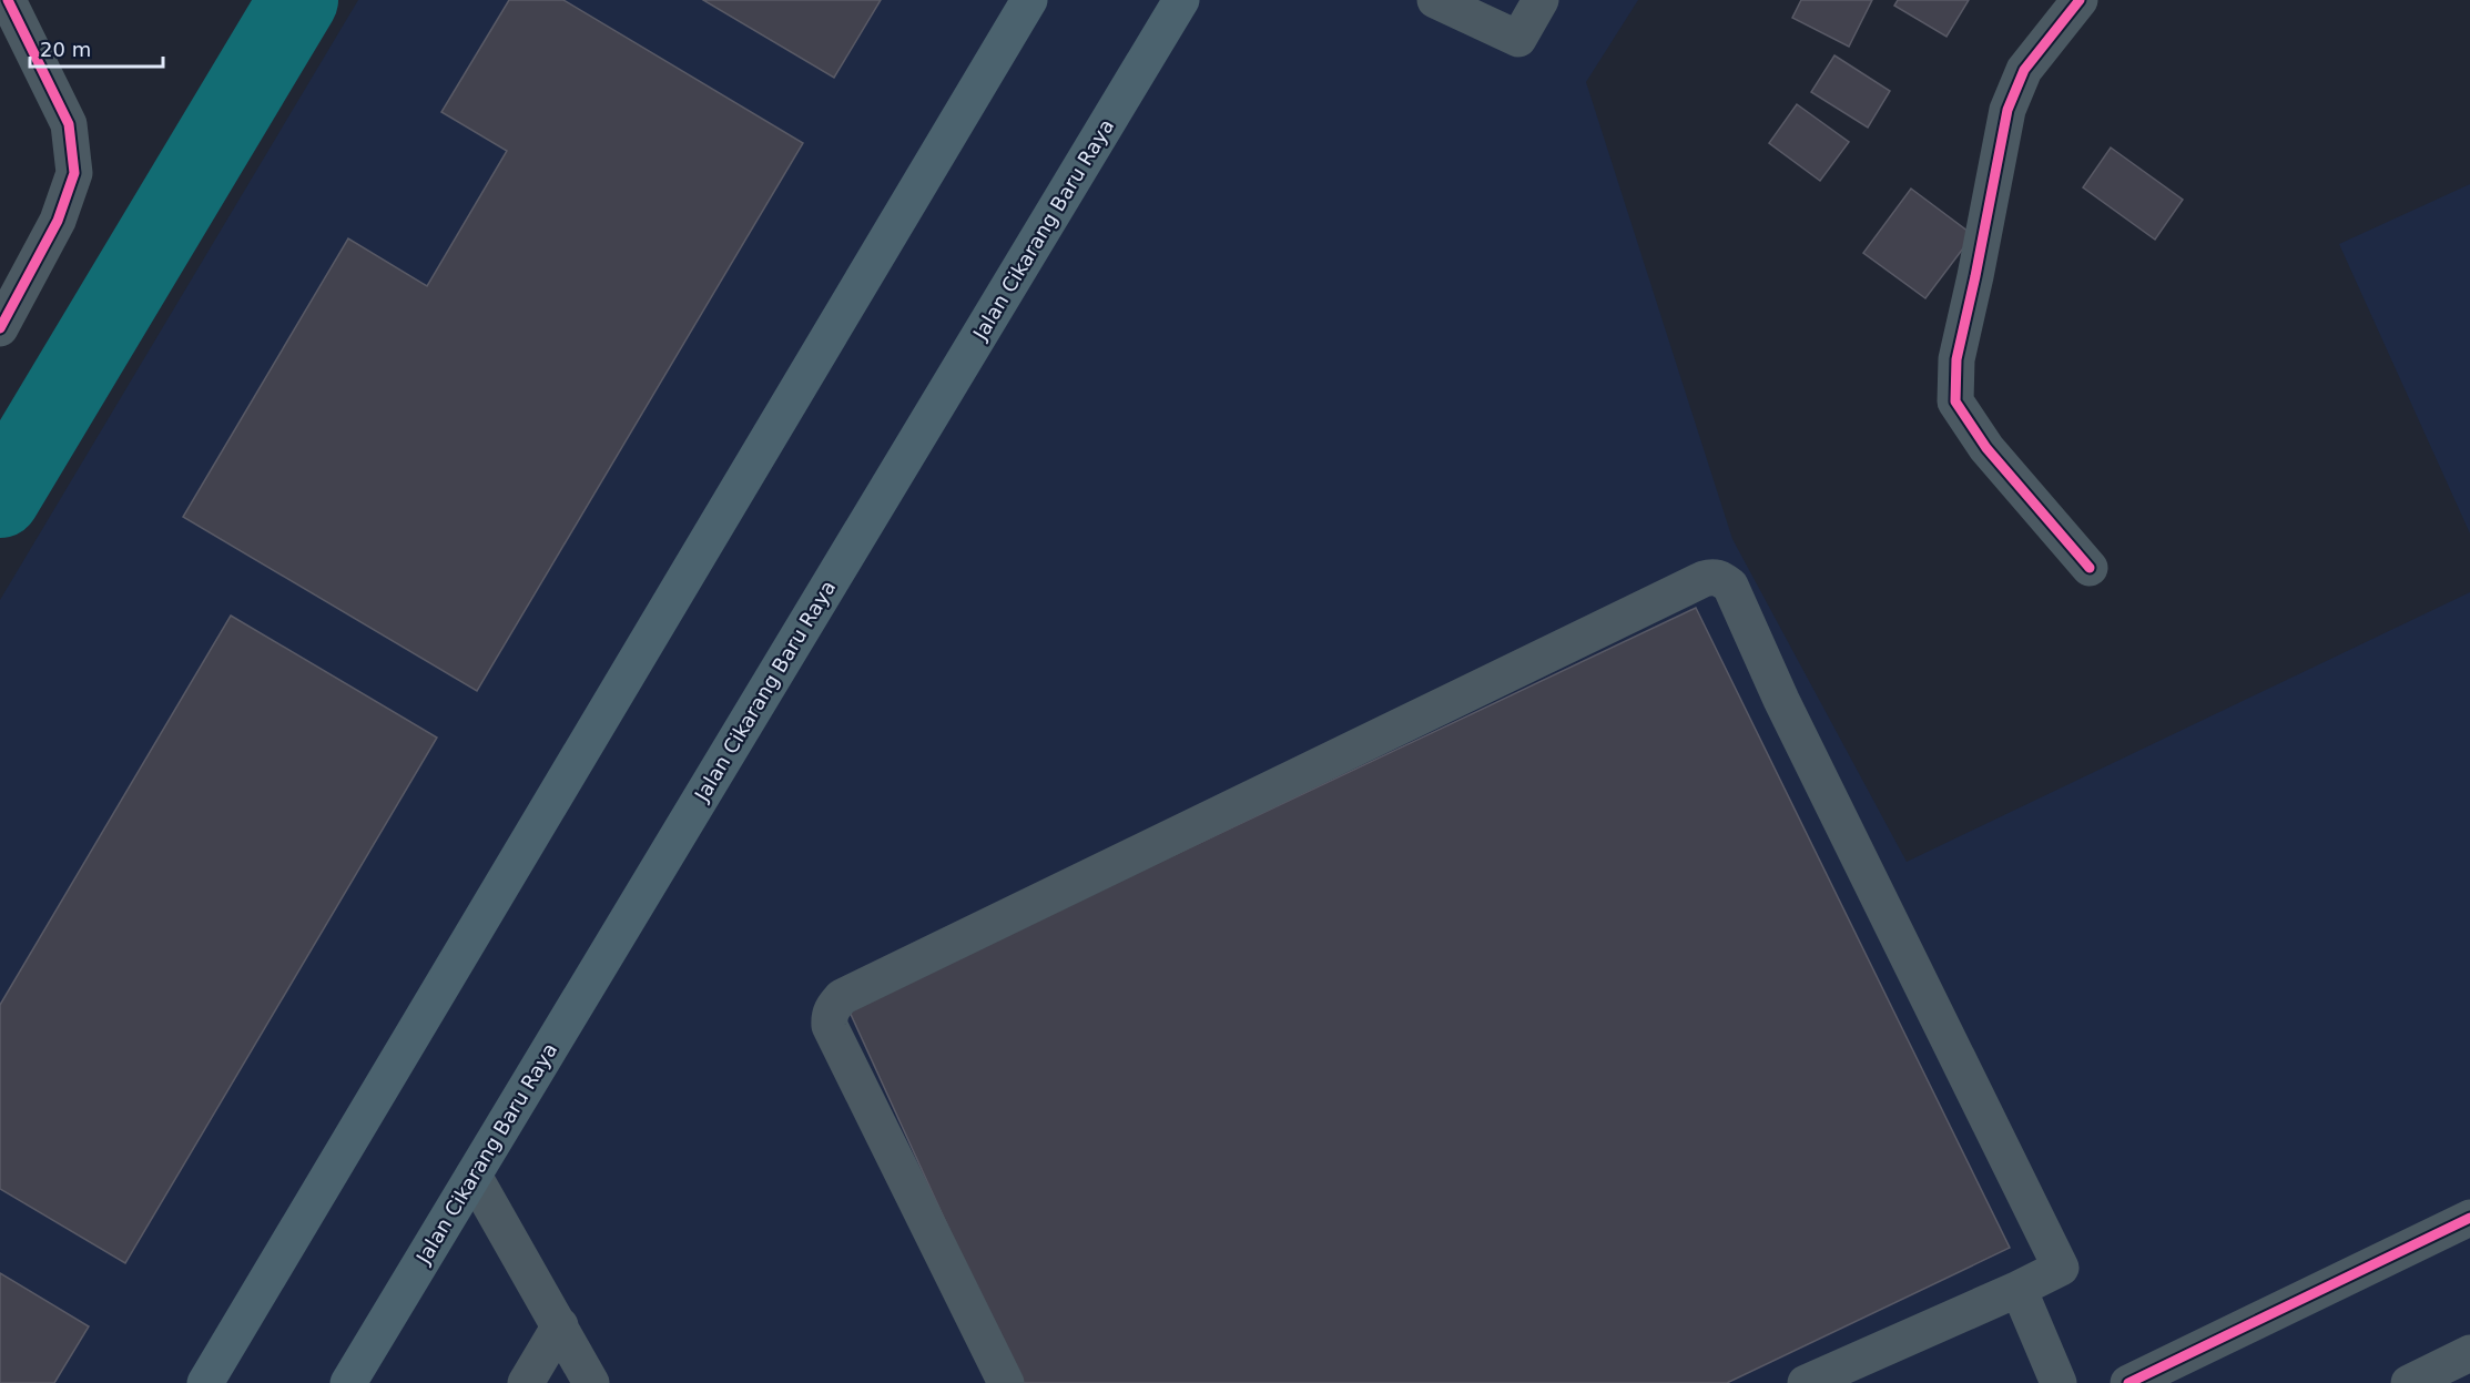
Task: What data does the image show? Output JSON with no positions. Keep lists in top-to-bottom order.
{
  "streets": {
    "main road": ["Jalan Cikarang Baru Raya"]
  },
  "scale_bar": "20 m"
}
